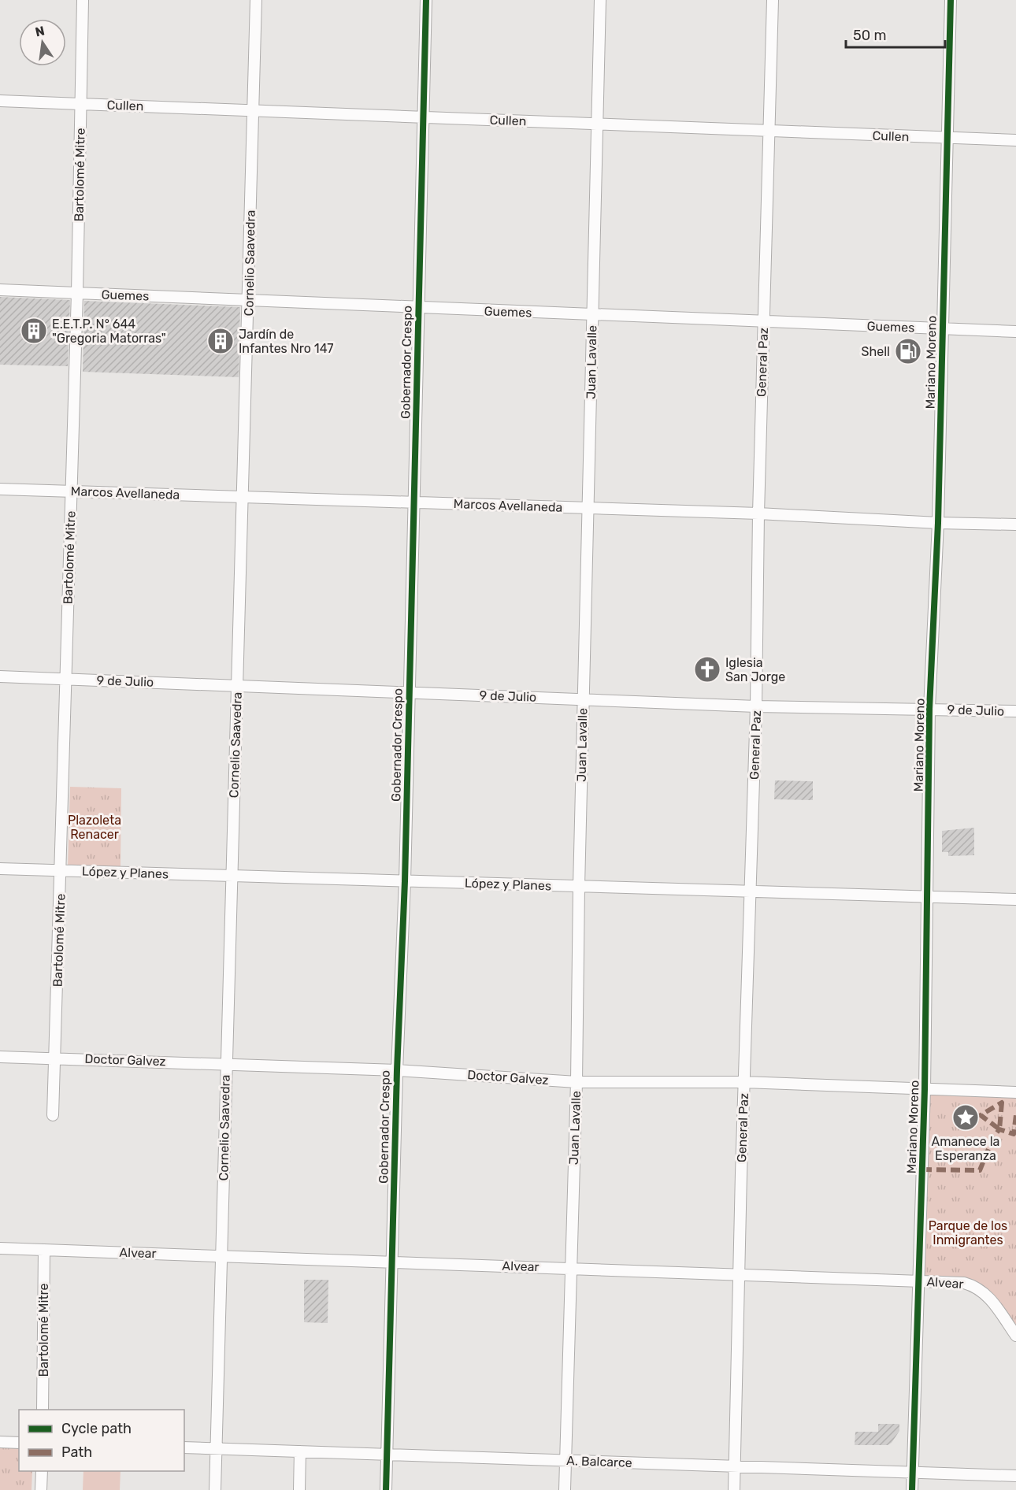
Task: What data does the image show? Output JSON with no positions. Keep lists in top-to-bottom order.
{
  "streets": {
    "street": [
      "Cullen",
      "Bartolomé Mitre",
      "Cornelio Saavedra",
      "Guemes",
      "Gobernador Crespo",
      "Juan Lavalle",
      "General Paz",
      "Mariano Moreno",
      "Marcos Avellaneda",
      "9 de Julio",
      "López y Planes",
      "Doctor Galvez",
      "Alvear",
      "A. Balcarce"
    ]
  },
  "crossings": [
    ["Cullen", "Bartolomé Mitre"],
    ["Cullen", "Cornelio Saavedra"],
    ["Cullen", "Gobernador Crespo"],
    ["Cullen", "Juan Lavalle"],
    ["Cullen", "General Paz"],
    ["Cullen", "Mariano Moreno"],
    ["Bartolomé Mitre", "Guemes"],
    ["Bartolomé Mitre", "Marcos Avellaneda"],
    ["Bartolomé Mitre", "9 de Julio"],
    ["Bartolomé Mitre", "López y Planes"],
    ["Bartolomé Mitre", "Doctor Galvez"],
    ["Bartolomé Mitre", "Alvear"],
    ["Cornelio Saavedra", "Guemes"],
    ["Cornelio Saavedra", "Marcos Avellaneda"],
    ["Cornelio Saavedra", "9 de Julio"],
    ["Cornelio Saavedra", "López y Planes"],
    ["Cornelio Saavedra", "Doctor Galvez"],
    ["Cornelio Saavedra", "Alvear"],
    ["Cornelio Saavedra", "A. Balcarce"],
    ["Guemes", "Gobernador Crespo"],
    ["Guemes", "Juan Lavalle"],
    ["Guemes", "General Paz"],
    ["Guemes", "Mariano Moreno"],
    ["Gobernador Crespo", "Marcos Avellaneda"],
    ["Gobernador Crespo", "9 de Julio"],
    ["Gobernador Crespo", "López y Planes"],
    ["Gobernador Crespo", "Doctor Galvez"],
    ["Gobernador Crespo", "Alvear"],
    ["Gobernador Crespo", "A. Balcarce"],
    ["Juan Lavalle", "Marcos Avellaneda"],
    ["Juan Lavalle", "9 de Julio"],
    ["Juan Lavalle", "López y Planes"],
    ["Juan Lavalle", "Doctor Galvez"],
    ["Juan Lavalle", "Alvear"],
    ["Juan Lavalle", "A. Balcarce"],
    ["General Paz", "Marcos Avellaneda"],
    ["General Paz", "9 de Julio"],
    ["General Paz", "López y Planes"],
    ["General Paz", "Doctor Galvez"],
    ["General Paz", "Alvear"],
    ["General Paz", "A. Balcarce"],
    ["Mariano Moreno", "Marcos Avellaneda"],
    ["Mariano Moreno", "9 de Julio"],
    ["Mariano Moreno", "López y Planes"],
    ["Mariano Moreno", "Doctor Galvez"],
    ["Mariano Moreno", "Alvear"],
    ["Mariano Moreno", "A. Balcarce"]
  ],
  "parks": ["Plazoleta Renacer", "Parque de los Inmigrantes"],
  "places": {
    "building": ["E.E.T.P. N° 644 \"Gregoria Matorras\"", "Jardín de Infantes Nro 147"],
    "fuel station": ["Shell"],
    "church": ["Iglesia San Jorge"],
    "place": ["Amanece la Esperanza"]
  },
  "legend": ["Cycle path", "Path"],
  "scale_bar": "50 m",
  "north": "top"
}
